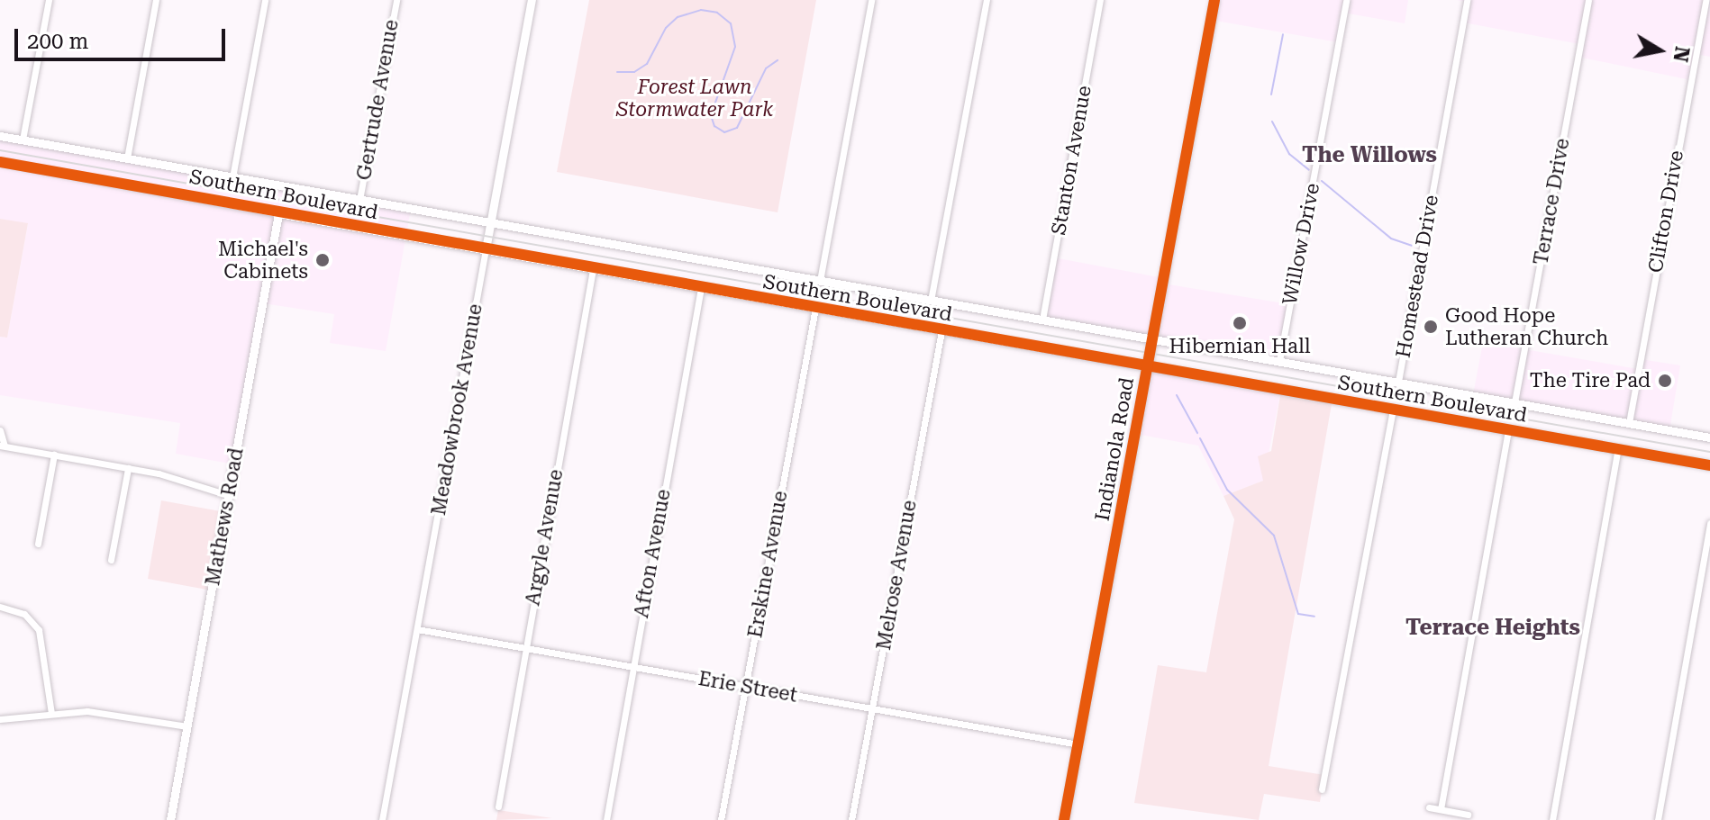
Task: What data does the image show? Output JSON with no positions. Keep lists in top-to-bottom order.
{
  "streets": {
    "street": [
      "Gertrude Avenue",
      "Stanton Avenue",
      "Southern Boulevard",
      "Terrace Drive",
      "Clifton Drive",
      "Willow Drive",
      "Homestead Drive",
      "Meadowbrook Avenue",
      "Indianola Road",
      "Mathews Road",
      "Argyle Avenue",
      "Afton Avenue",
      "Erskine Avenue",
      "Melrose Avenue",
      "Erie Street"
    ]
  },
  "crossings": [
    ["Gertrude Avenue", "Southern Boulevard"],
    ["Stanton Avenue", "Southern Boulevard"],
    ["Southern Boulevard", "Terrace Drive"],
    ["Southern Boulevard", "Clifton Drive"],
    ["Southern Boulevard", "Willow Drive"],
    ["Southern Boulevard", "Homestead Drive"],
    ["Southern Boulevard", "Meadowbrook Avenue"],
    ["Southern Boulevard", "Indianola Road"],
    ["Southern Boulevard", "Mathews Road"],
    ["Southern Boulevard", "Argyle Avenue"],
    ["Southern Boulevard", "Afton Avenue"],
    ["Southern Boulevard", "Erskine Avenue"],
    ["Southern Boulevard", "Melrose Avenue"],
    ["Meadowbrook Avenue", "Erie Street"],
    ["Indianola Road", "Erie Street"],
    ["Argyle Avenue", "Erie Street"],
    ["Afton Avenue", "Erie Street"],
    ["Erskine Avenue", "Erie Street"],
    ["Melrose Avenue", "Erie Street"]
  ],
  "districts": ["The Willows", "Terrace Heights"],
  "parks": ["Forest Lawn Stormwater Park"],
  "places": [
    "Michael's Cabinets",
    "Hibernian Hall",
    "Good Hope Lutheran Church",
    "The Tire Pad"
  ],
  "scale_bar": "200 m",
  "north": "right"
}
